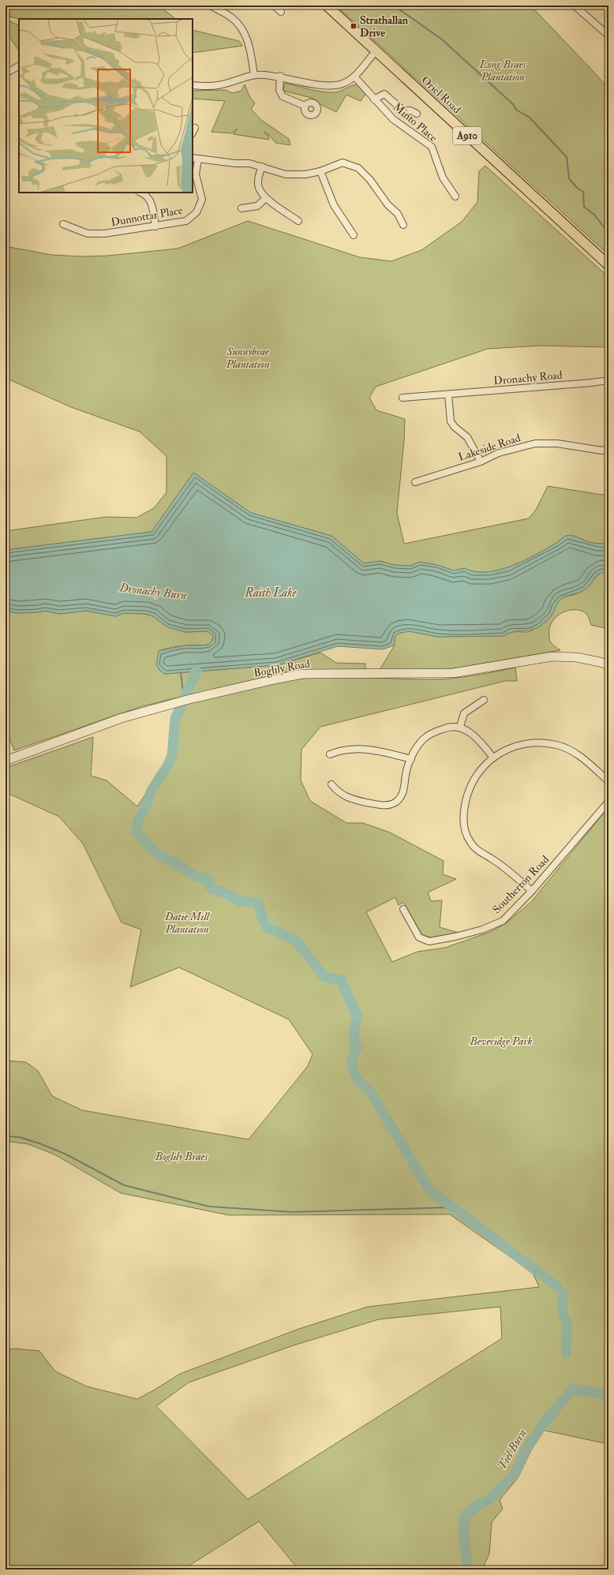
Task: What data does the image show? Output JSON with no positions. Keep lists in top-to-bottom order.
{
  "streets": {
    "main road": ["Oriel Road", "A910", "Boglily Road"],
    "street": [
      "Minto Place",
      "Dunnottar Place",
      "Dronachy Road",
      "Lakeside Road",
      "Southerton Road"
    ]
  },
  "water": ["Dronachy Burn", "Raith Lake", "Tiel Burn"],
  "parks": [
    "Long Braes Plantation",
    "Sunnybrae Plantation",
    "Datie Mill Plantation",
    "Beveridge Park",
    "Boglily Braes"
  ],
  "places": {
    "transit": ["Strathallan Drive"]
  }
}
